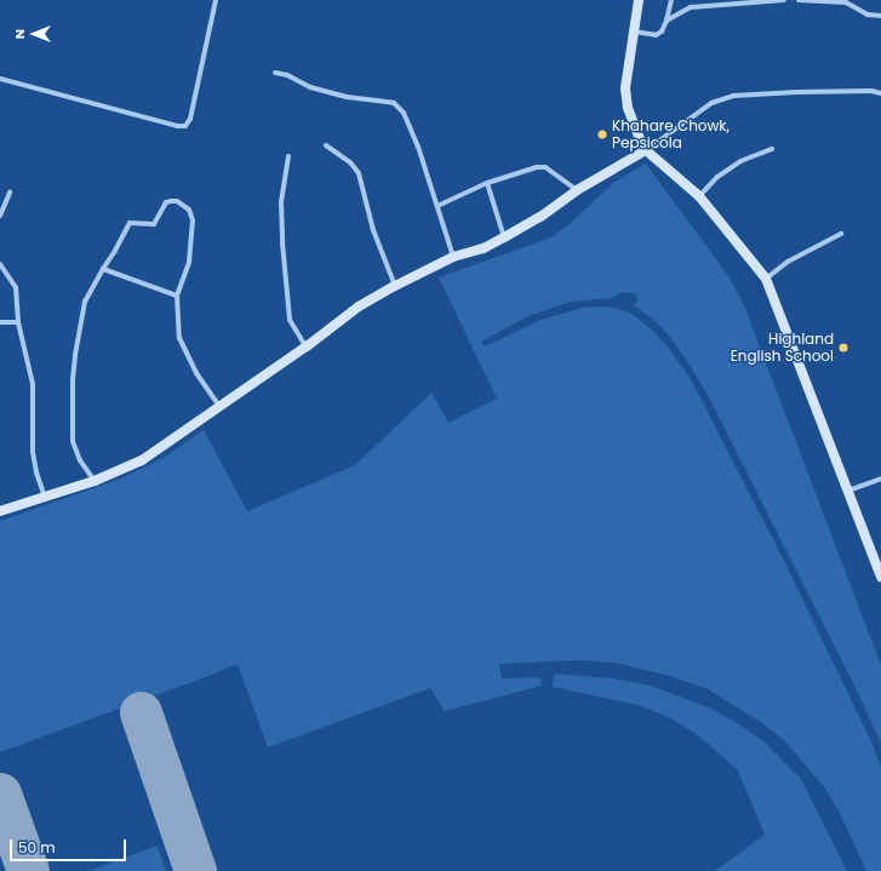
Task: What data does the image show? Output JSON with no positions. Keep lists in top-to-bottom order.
{
  "places": ["Khahare Chowk, Pepsicola", "Highland English School"],
  "scale_bar": "50 m",
  "north": "left"
}
